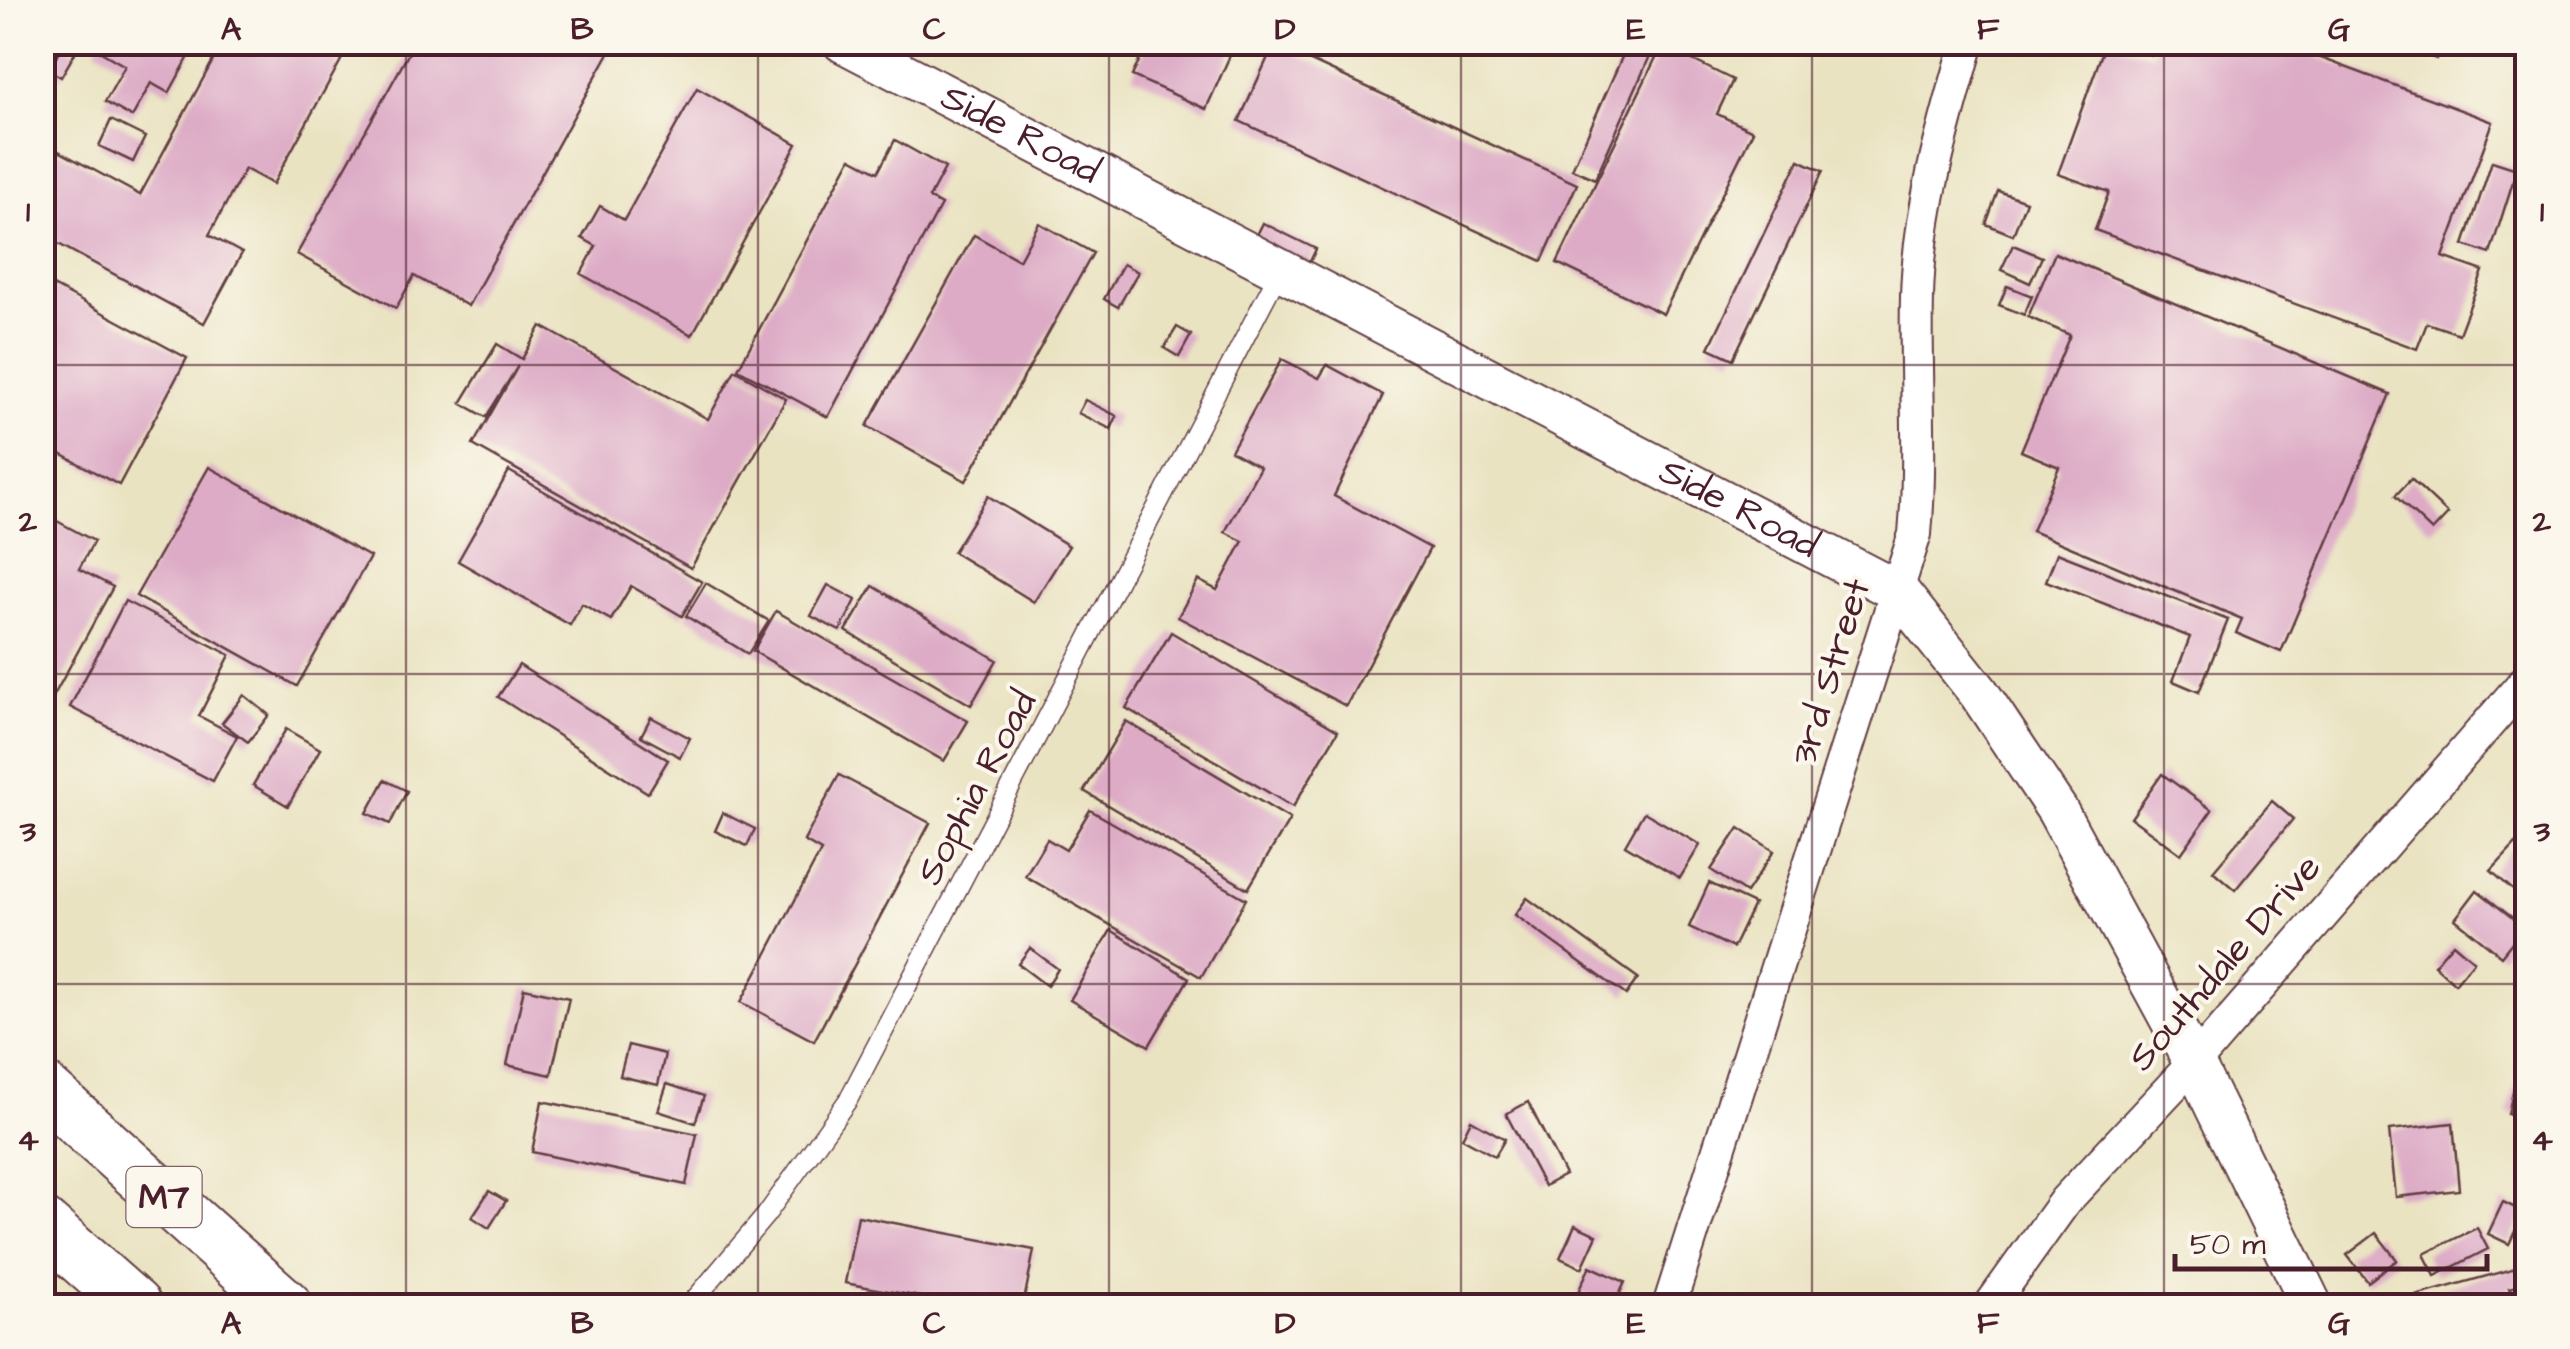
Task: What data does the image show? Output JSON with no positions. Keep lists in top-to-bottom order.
{
  "streets": {
    "main road": ["M7"],
    "street": ["Side Road", "3rd Street", "Southdale Drive"],
    "lane": ["Sophia Road"]
  },
  "crossings": [
    ["Side Road", "3rd Street"],
    ["Side Road", "Sophia Road"],
    ["Side Road", "Southdale Drive"]
  ],
  "scale_bar": "50 m",
  "grid": {
    "columns": [
      "A",
      "B",
      "C",
      "D",
      "E",
      "F",
      "G"
    ],
    "rows": [
      "1",
      "2",
      "3",
      "4"
    ]
  }
}
